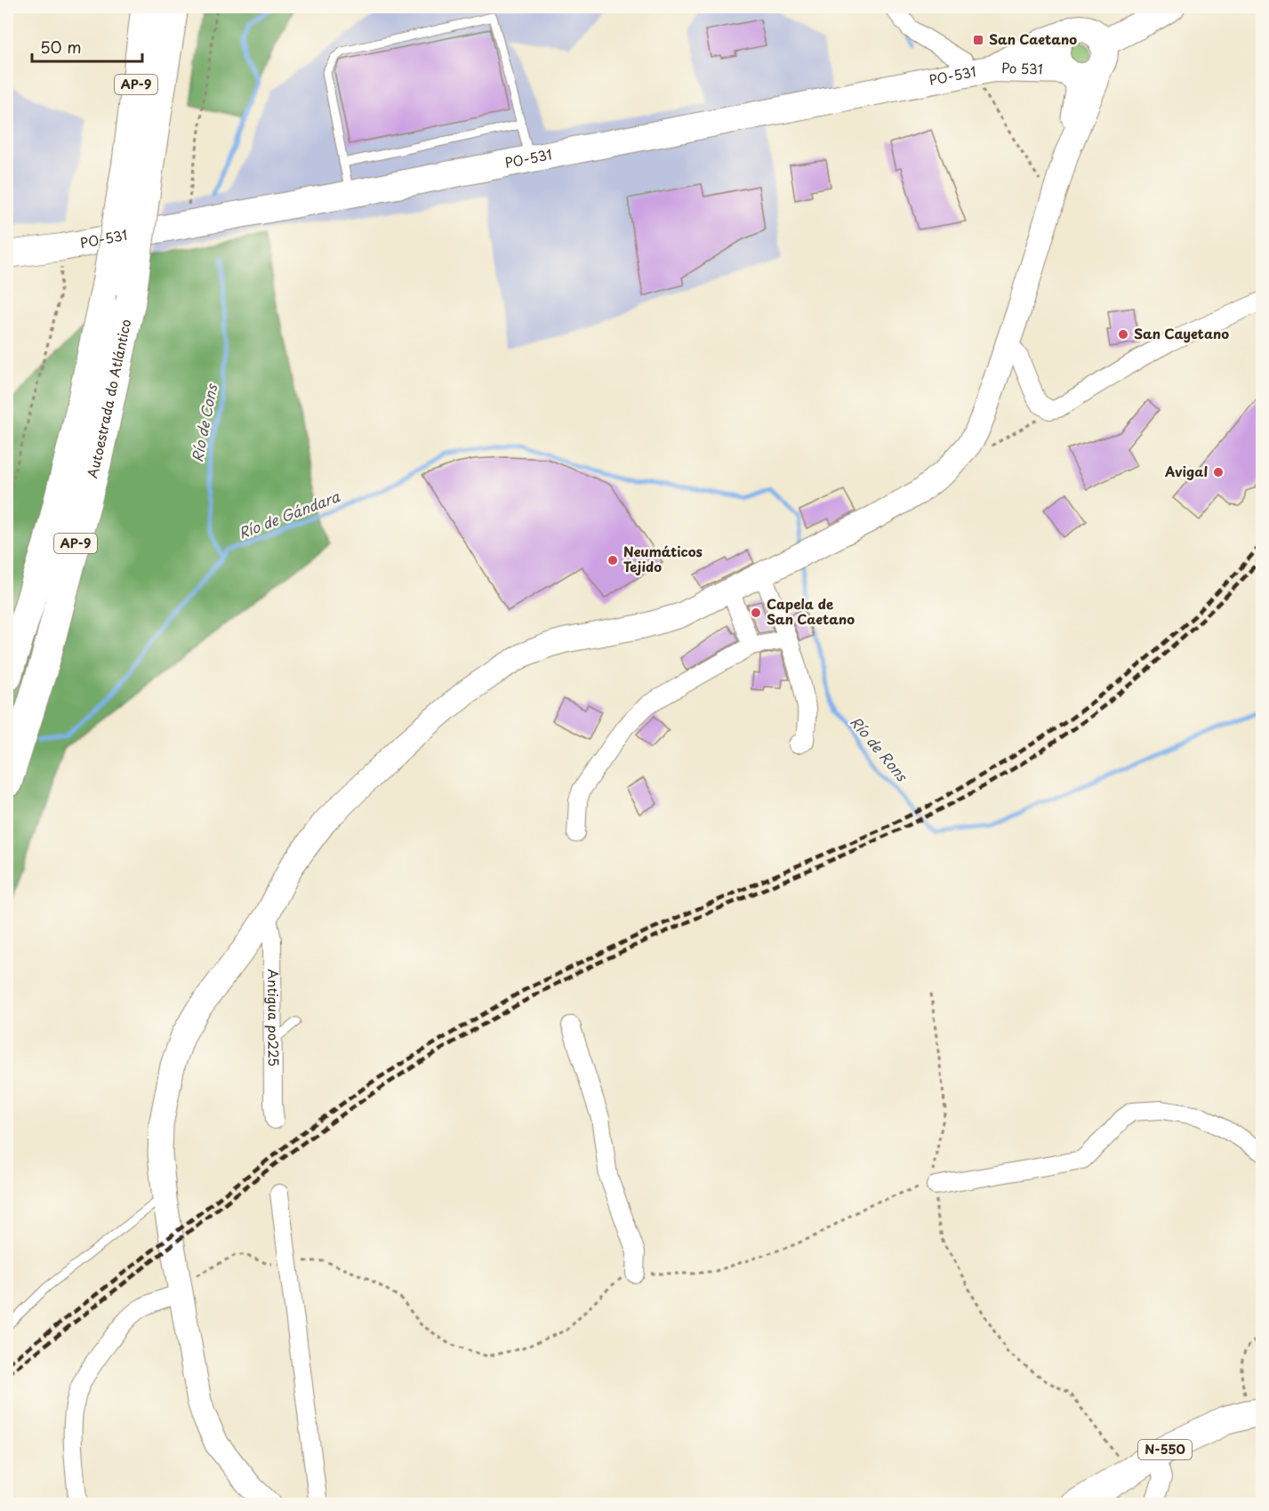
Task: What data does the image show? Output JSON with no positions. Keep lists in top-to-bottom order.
{
  "streets": {
    "highway": ["AP-9", "Autoestrada do Atlántico", "N-550"],
    "main road": ["Po 531", "PO-531"],
    "street": ["Antigua po225"]
  },
  "crossings": [
    ["Po 531", "PO-531"]
  ],
  "water": ["Río de Cons", "Río de Gándara", "Río de Rons"],
  "places": {
    "transit": ["San Caetano"],
    "other": [
      "San Cayetano",
      "Avigal",
      "Neumáticos Tejido",
      "Capela de San Caetano"
    ]
  },
  "scale_bar": "50 m"
}
